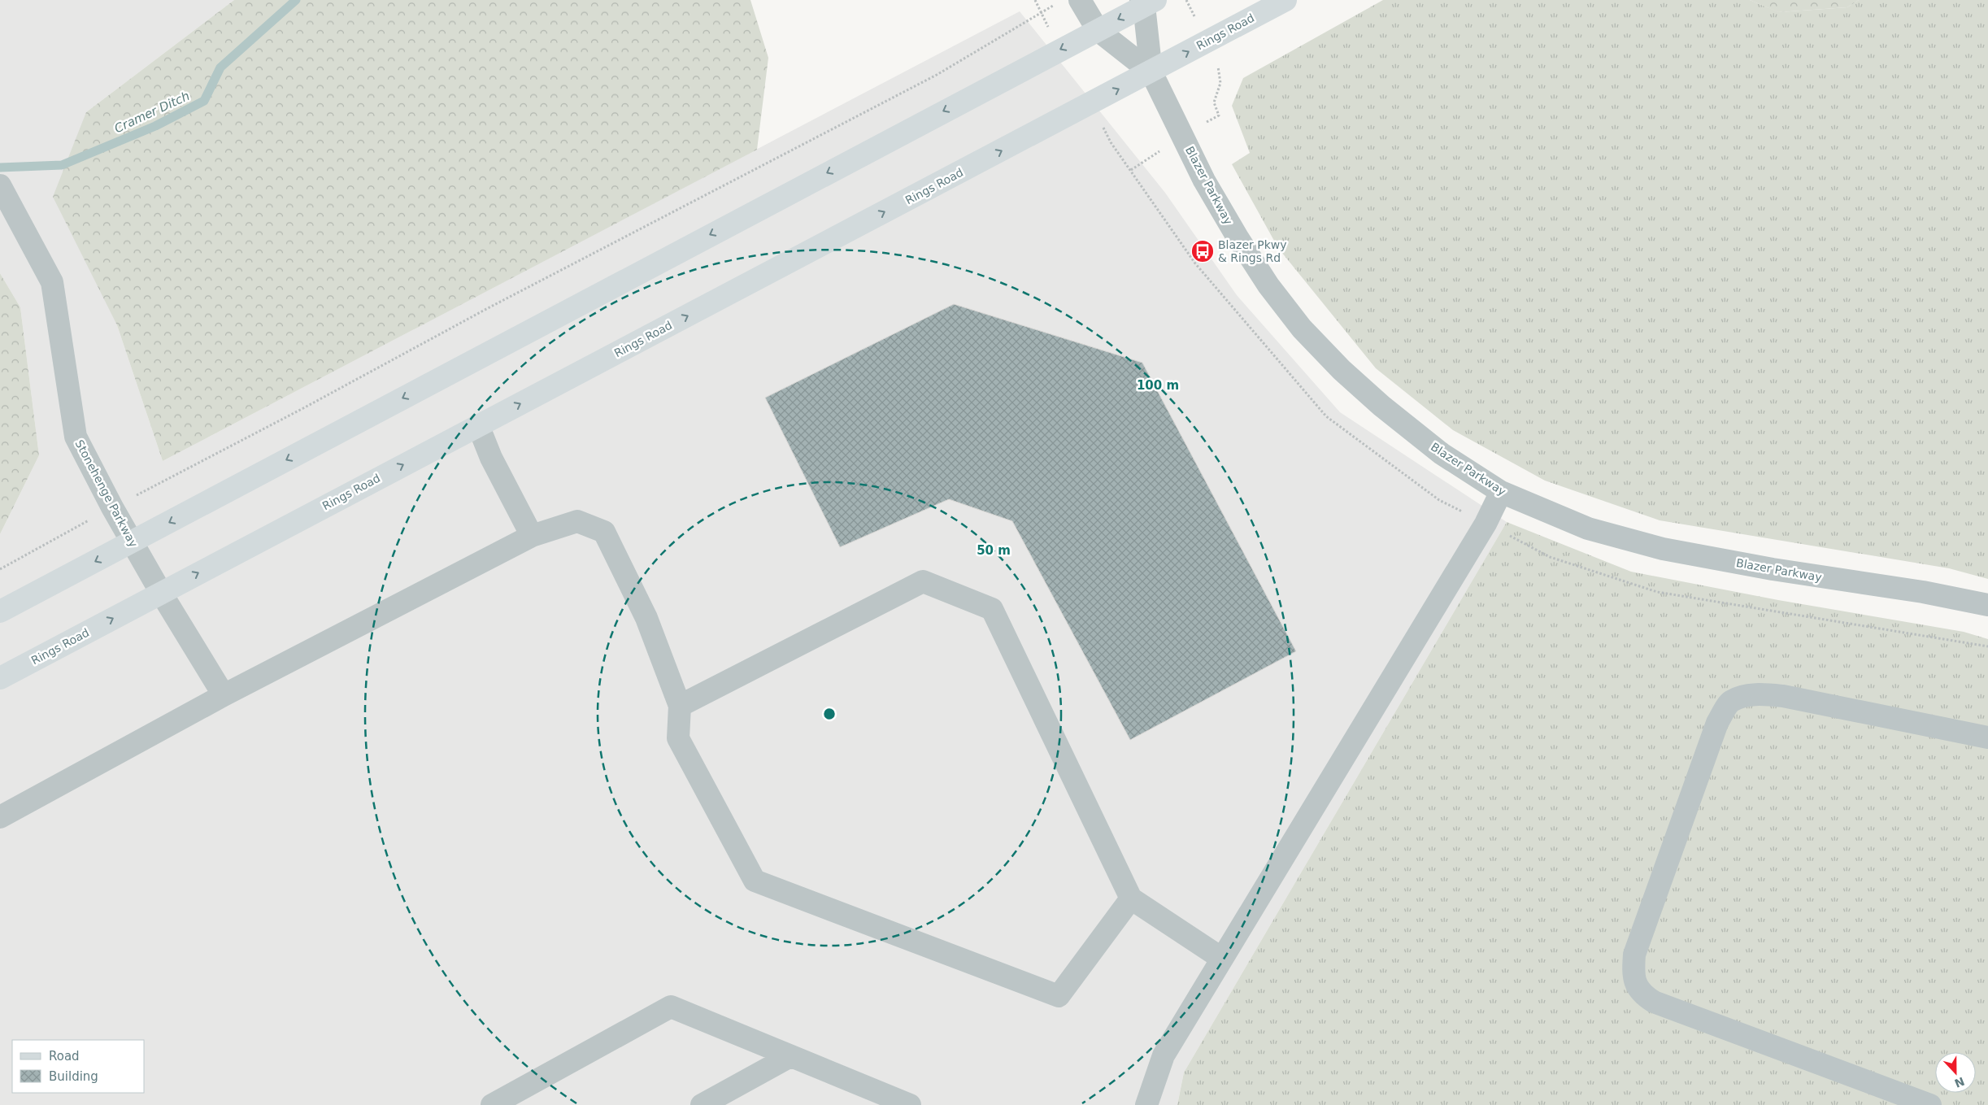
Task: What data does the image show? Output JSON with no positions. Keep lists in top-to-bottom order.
{
  "streets": {
    "main road": ["Rings Road"],
    "street": ["Blazer Parkway", "Stonehenge Parkway"]
  },
  "crossings": [
    ["Rings Road", "Blazer Parkway"],
    ["Rings Road", "Stonehenge Parkway"]
  ],
  "water": ["Cramer Ditch"],
  "places": {
    "bus stop": ["Blazer Pkwy & Rings Rd"]
  },
  "legend": ["Road", "Building"],
  "north": "bottom",
  "rings": ["100 m", "50 m"]
}
